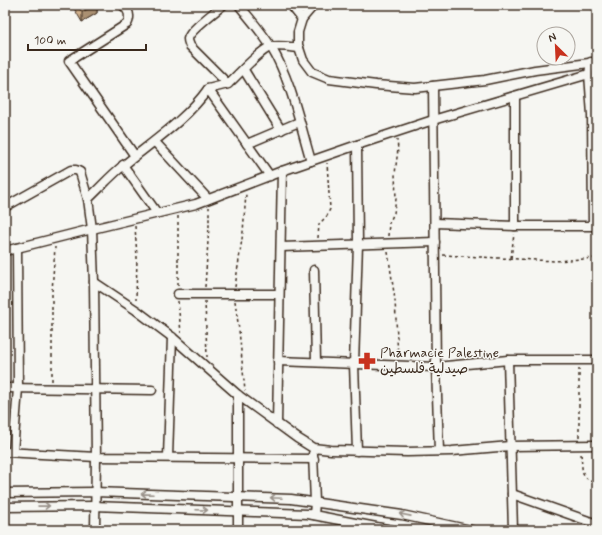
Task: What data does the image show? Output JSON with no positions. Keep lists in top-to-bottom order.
{
  "places": {
    "pharmacy": ["Pharmacie Palestine صيدلية فلسطين"]
  },
  "scale_bar": "100 m",
  "north": "top left"
}
